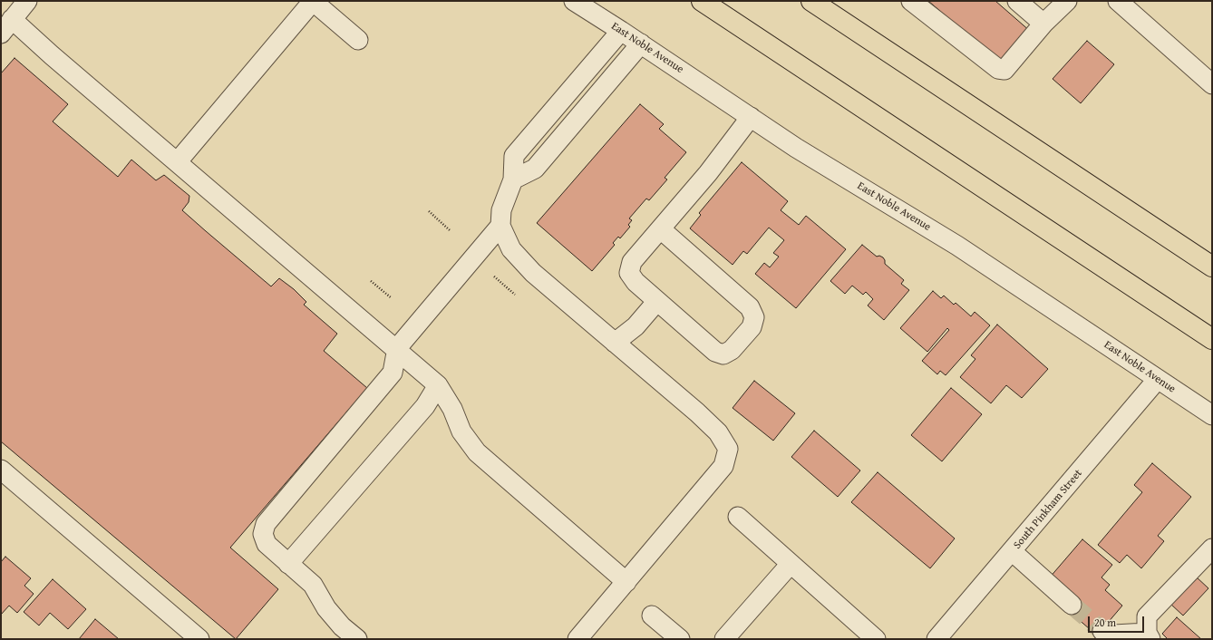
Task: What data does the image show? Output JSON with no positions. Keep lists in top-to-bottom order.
{
  "streets": {
    "street": ["East Noble Avenue", "South Pinkham Street"]
  },
  "crossings": [
    ["East Noble Avenue", "South Pinkham Street"]
  ],
  "scale_bar": "20 m"
}
